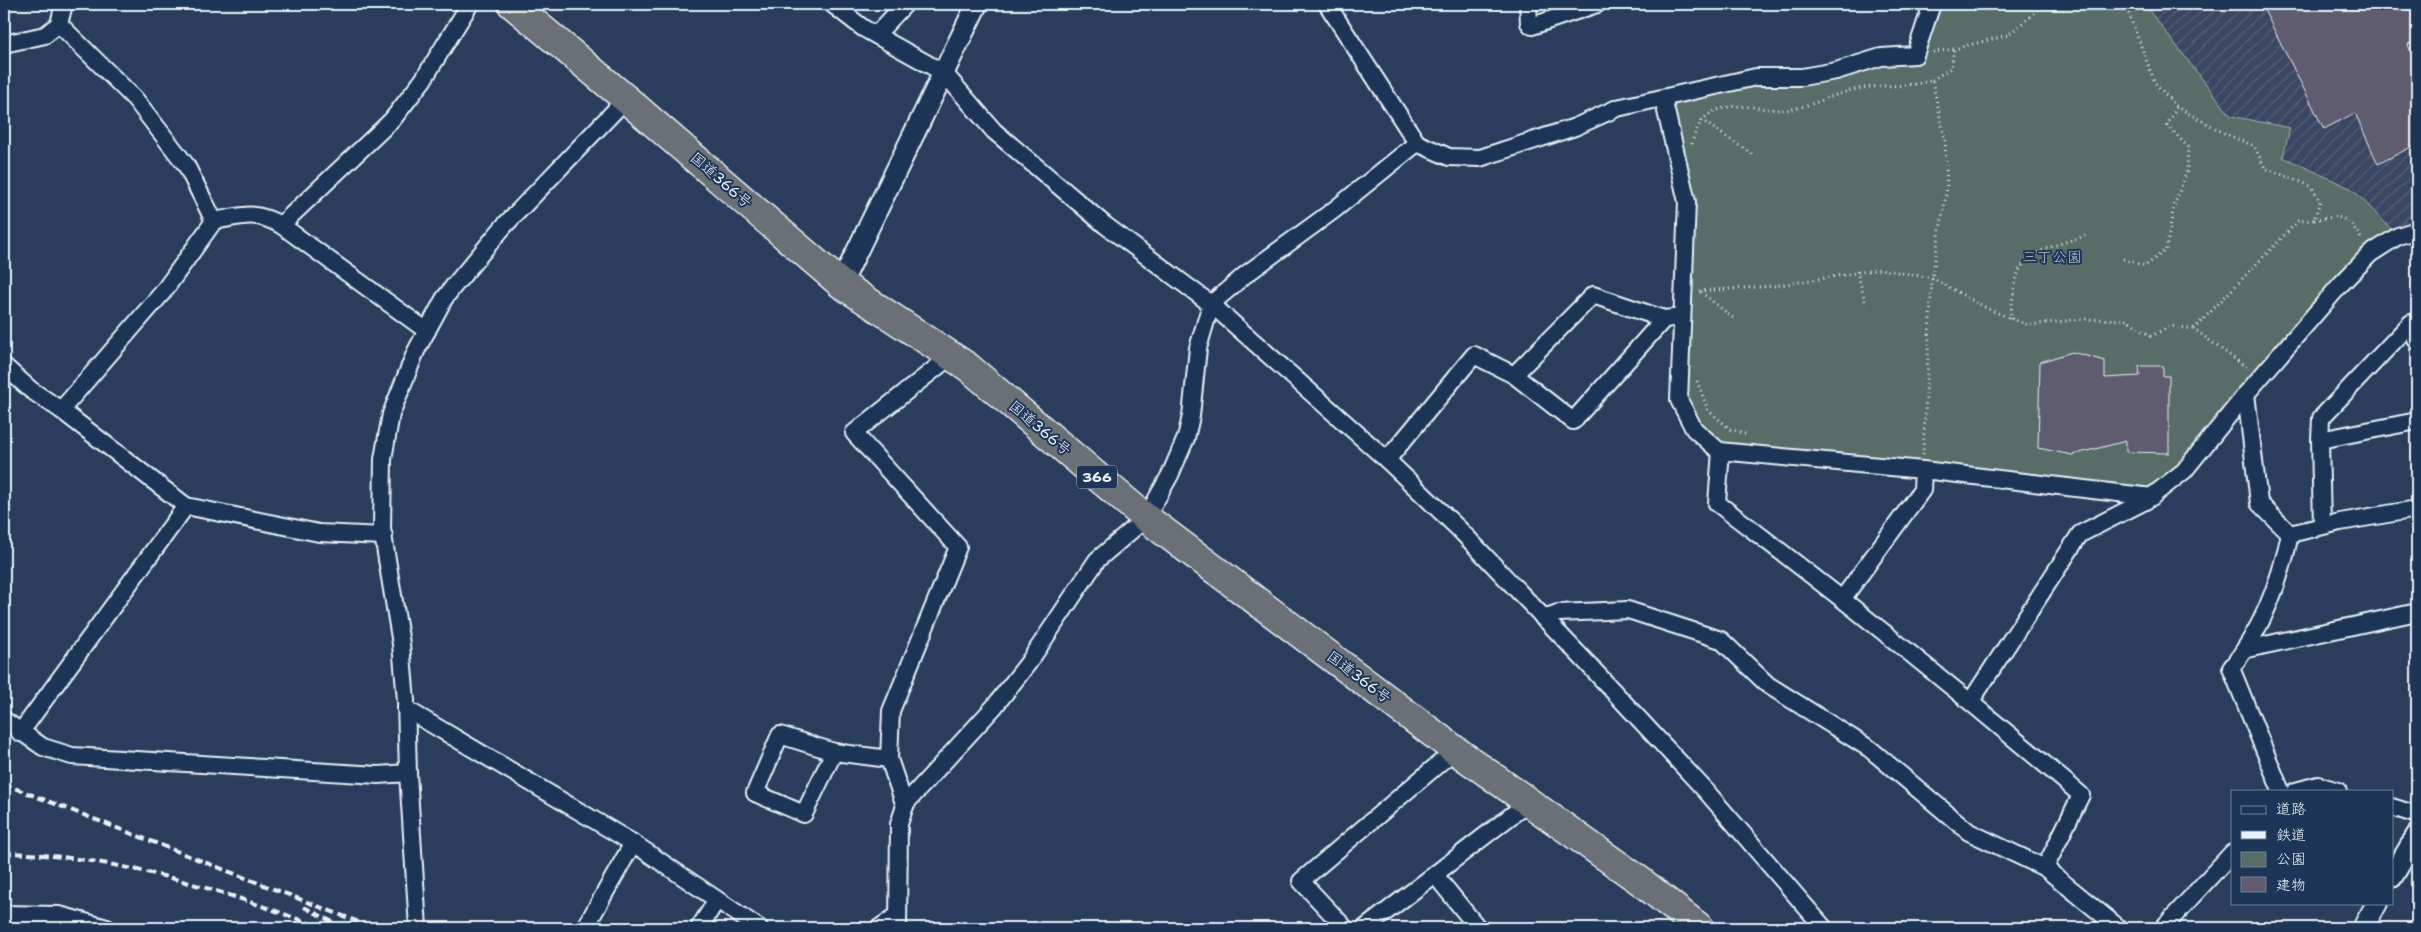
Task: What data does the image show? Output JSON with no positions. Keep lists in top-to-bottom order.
{
  "streets": {
    "highway": ["国道366号", "366"]
  },
  "parks": ["三丁公園"],
  "legend": [
    "道路",
    "鉄道",
    "公園",
    "建物"
  ]
}
